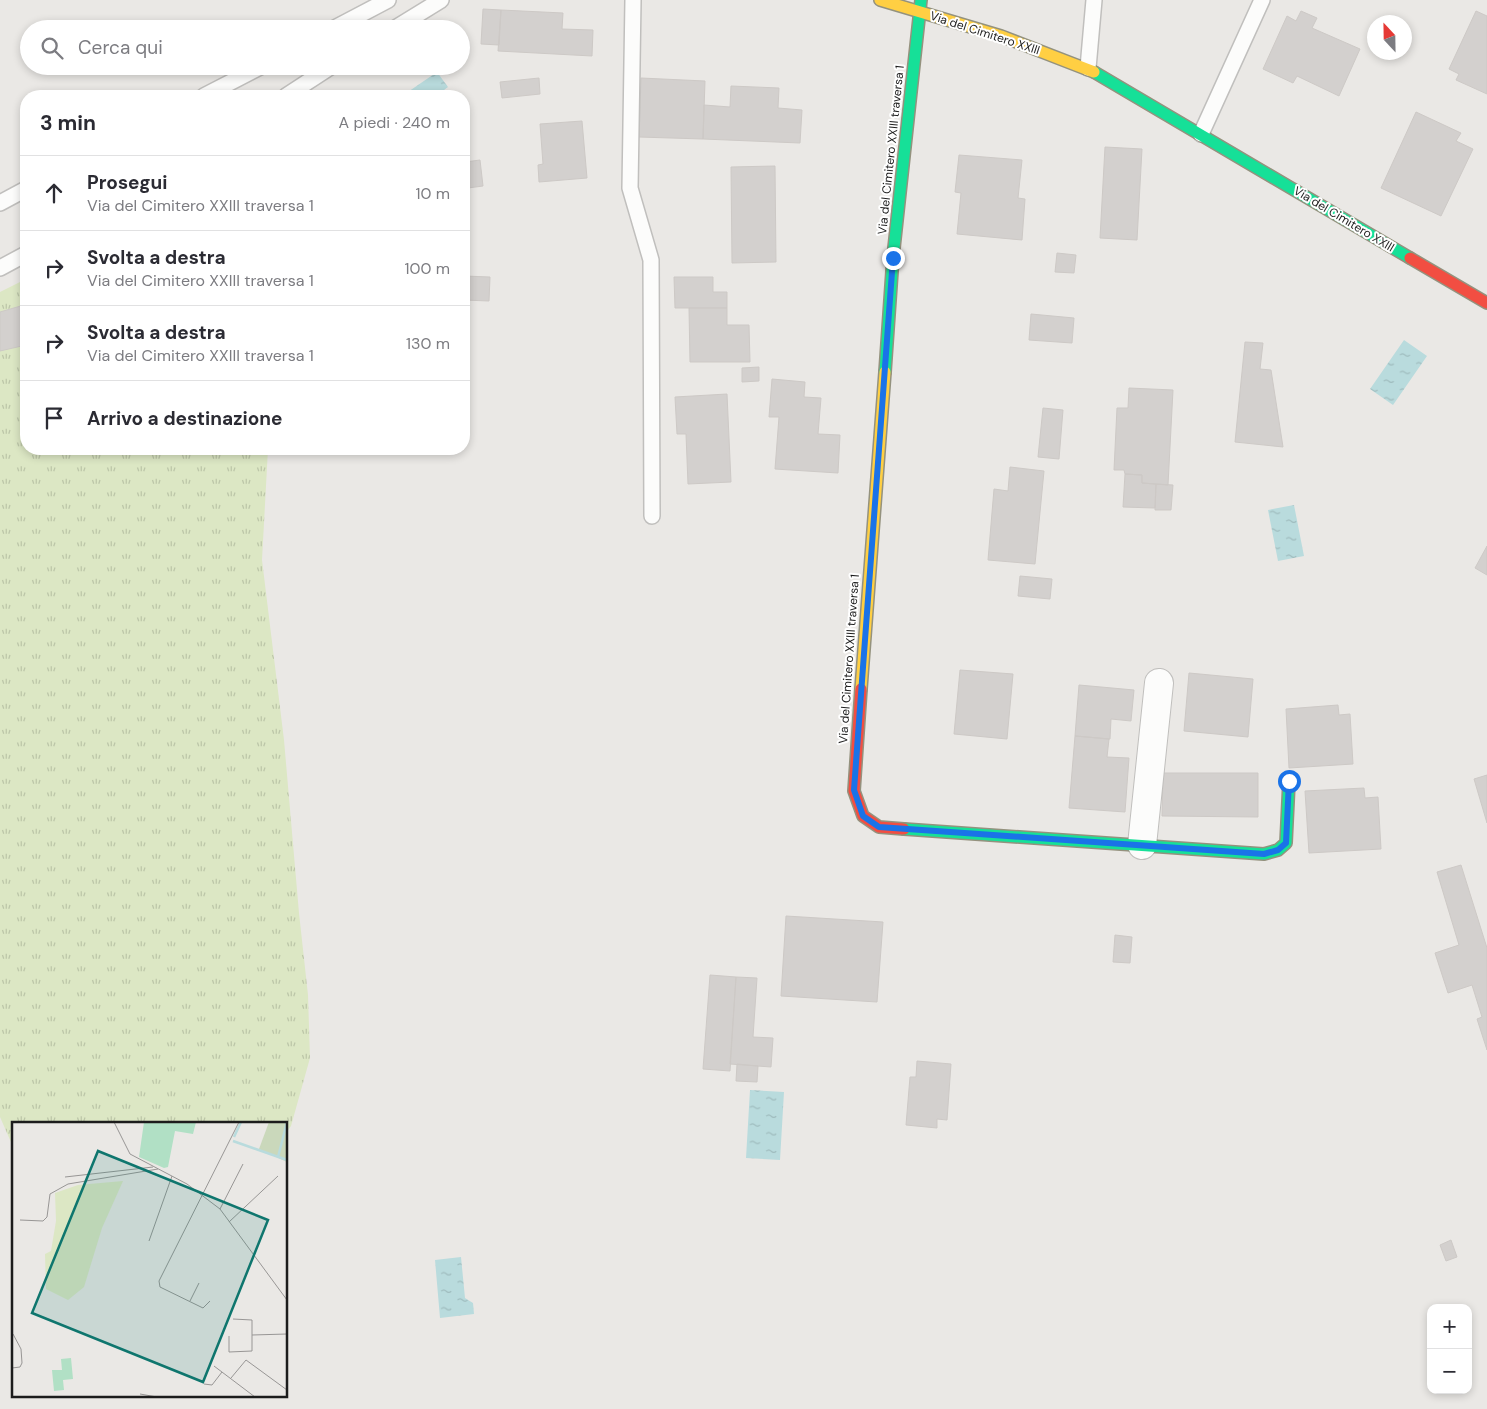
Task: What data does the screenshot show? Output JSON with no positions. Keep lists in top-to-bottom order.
{
  "streets": {
    "street": ["Via del Cimitero XXIII", "Via del Cimitero XXIII traversa 1"]
  },
  "crossings": [
    ["Via del Cimitero XXIII", "Via del Cimitero XXIII traversa 1"]
  ],
  "north": "top",
  "page": {
    "search": "Cerca qui",
    "heading": ["3 min", "A piedi · 240 m"],
    "list": [
      ["Prosegui", "Via del Cimitero XXIII traversa 1", "10 m"],
      ["Svolta a destra", "Via del Cimitero XXIII traversa 1", "100 m"],
      ["Svolta a destra", "Via del Cimitero XXIII traversa 1", "130 m"],
      "Arrivo a destinazione"
    ],
    "map_buttons": ["+", "−"]
  }
}
